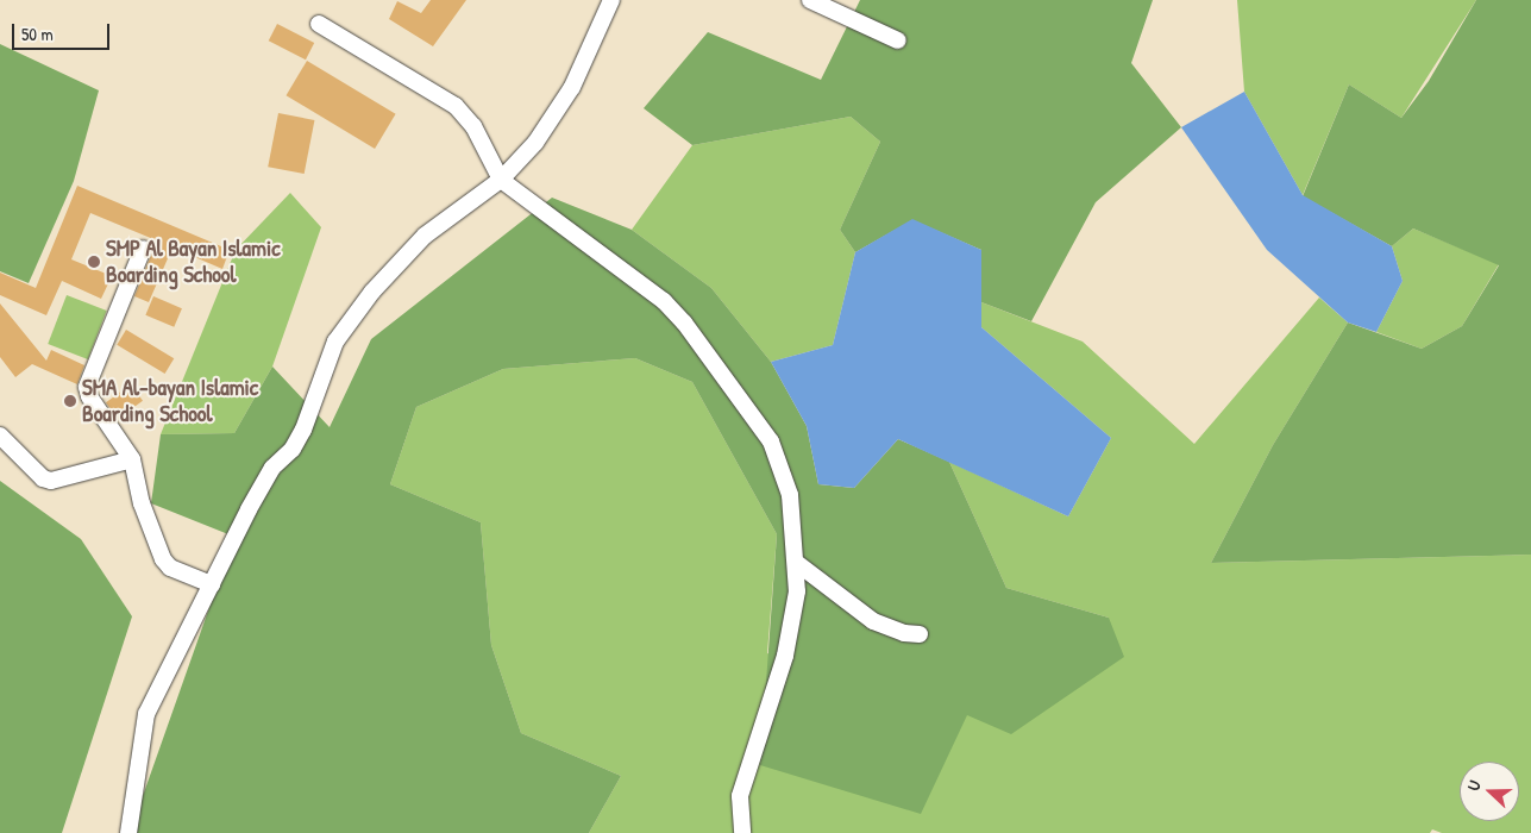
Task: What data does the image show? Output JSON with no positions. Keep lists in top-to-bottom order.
{
  "places": ["SMP Al Bayan Islamic Boarding School", "SMA Al-bayan Islamic Boarding School"],
  "scale_bar": "50 m",
  "north": "left"
}
